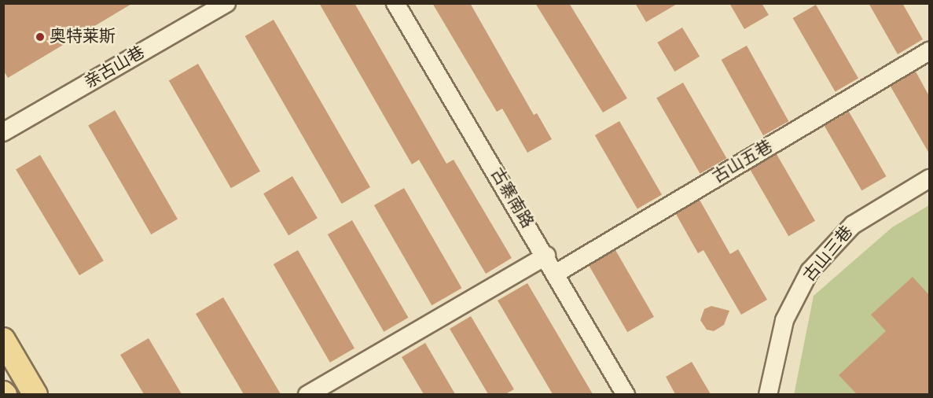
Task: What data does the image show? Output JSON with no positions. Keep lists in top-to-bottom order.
{
  "streets": {
    "street": [
      "亲古山巷",
      "古山五巷",
      "古寨南路",
      "古山三巷"
    ]
  },
  "crossings": [
    ["古山五巷", "古寨南路"]
  ],
  "places": ["奥特莱斯"]
}
